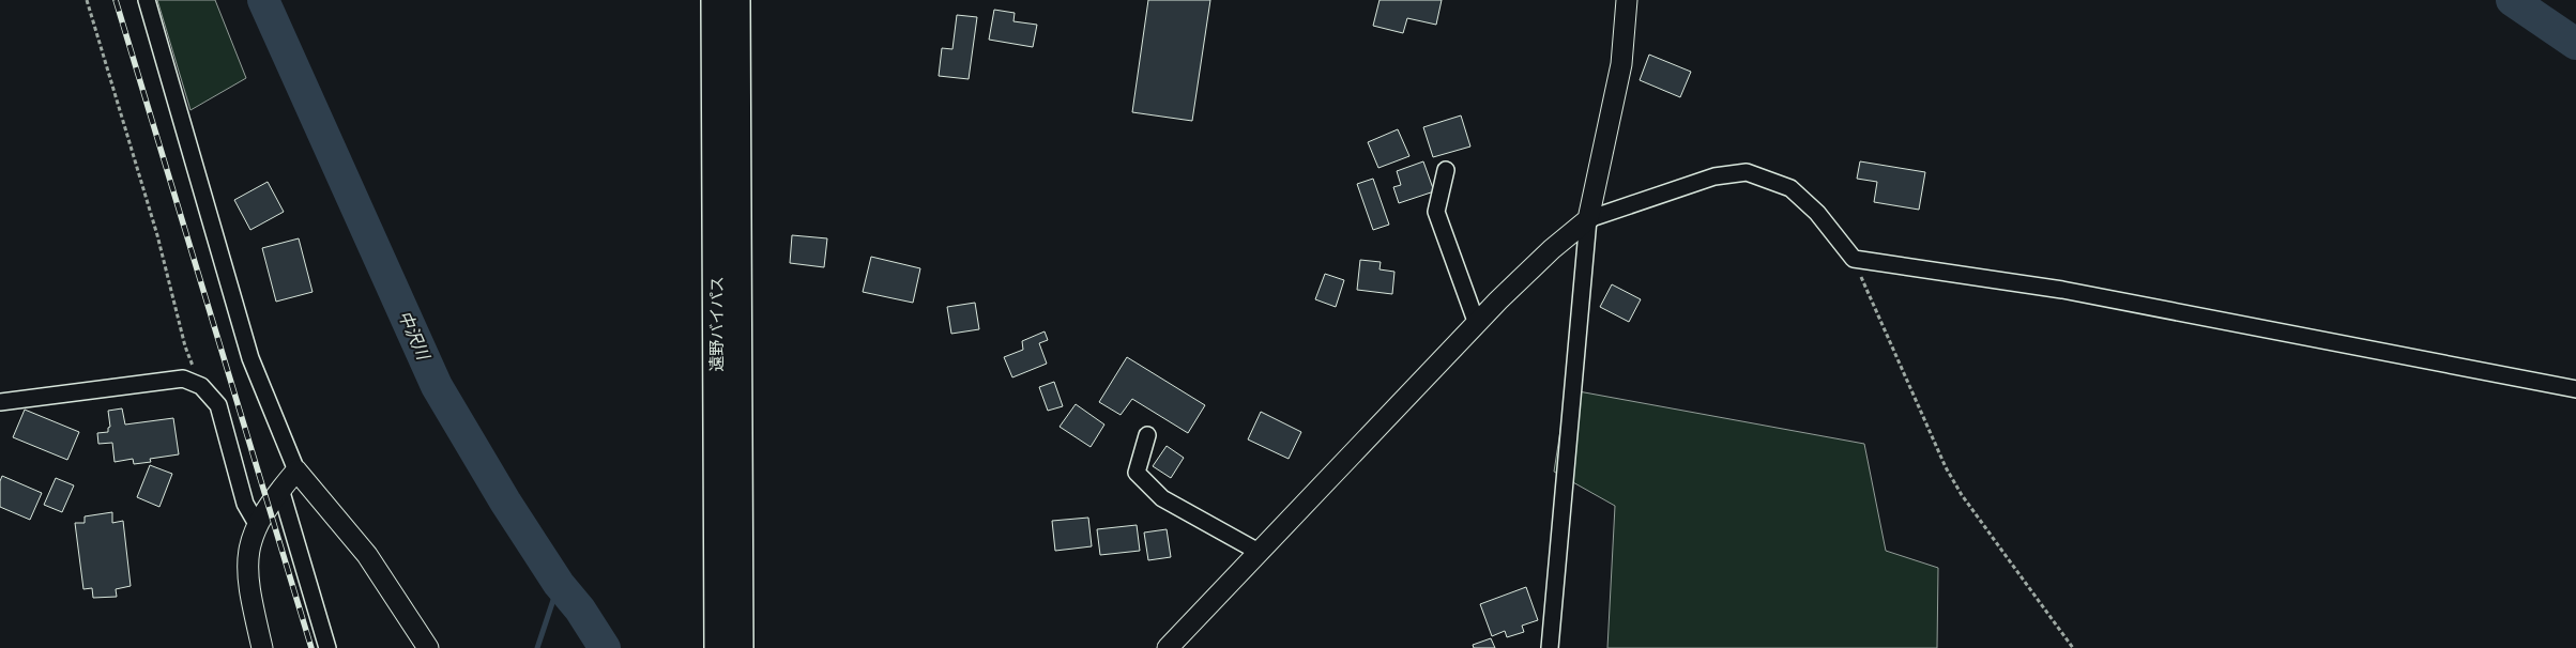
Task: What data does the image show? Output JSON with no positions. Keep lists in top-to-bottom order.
{
  "streets": {
    "highway": ["遠野バイパス"]
  },
  "water": ["中沢川"]
}
